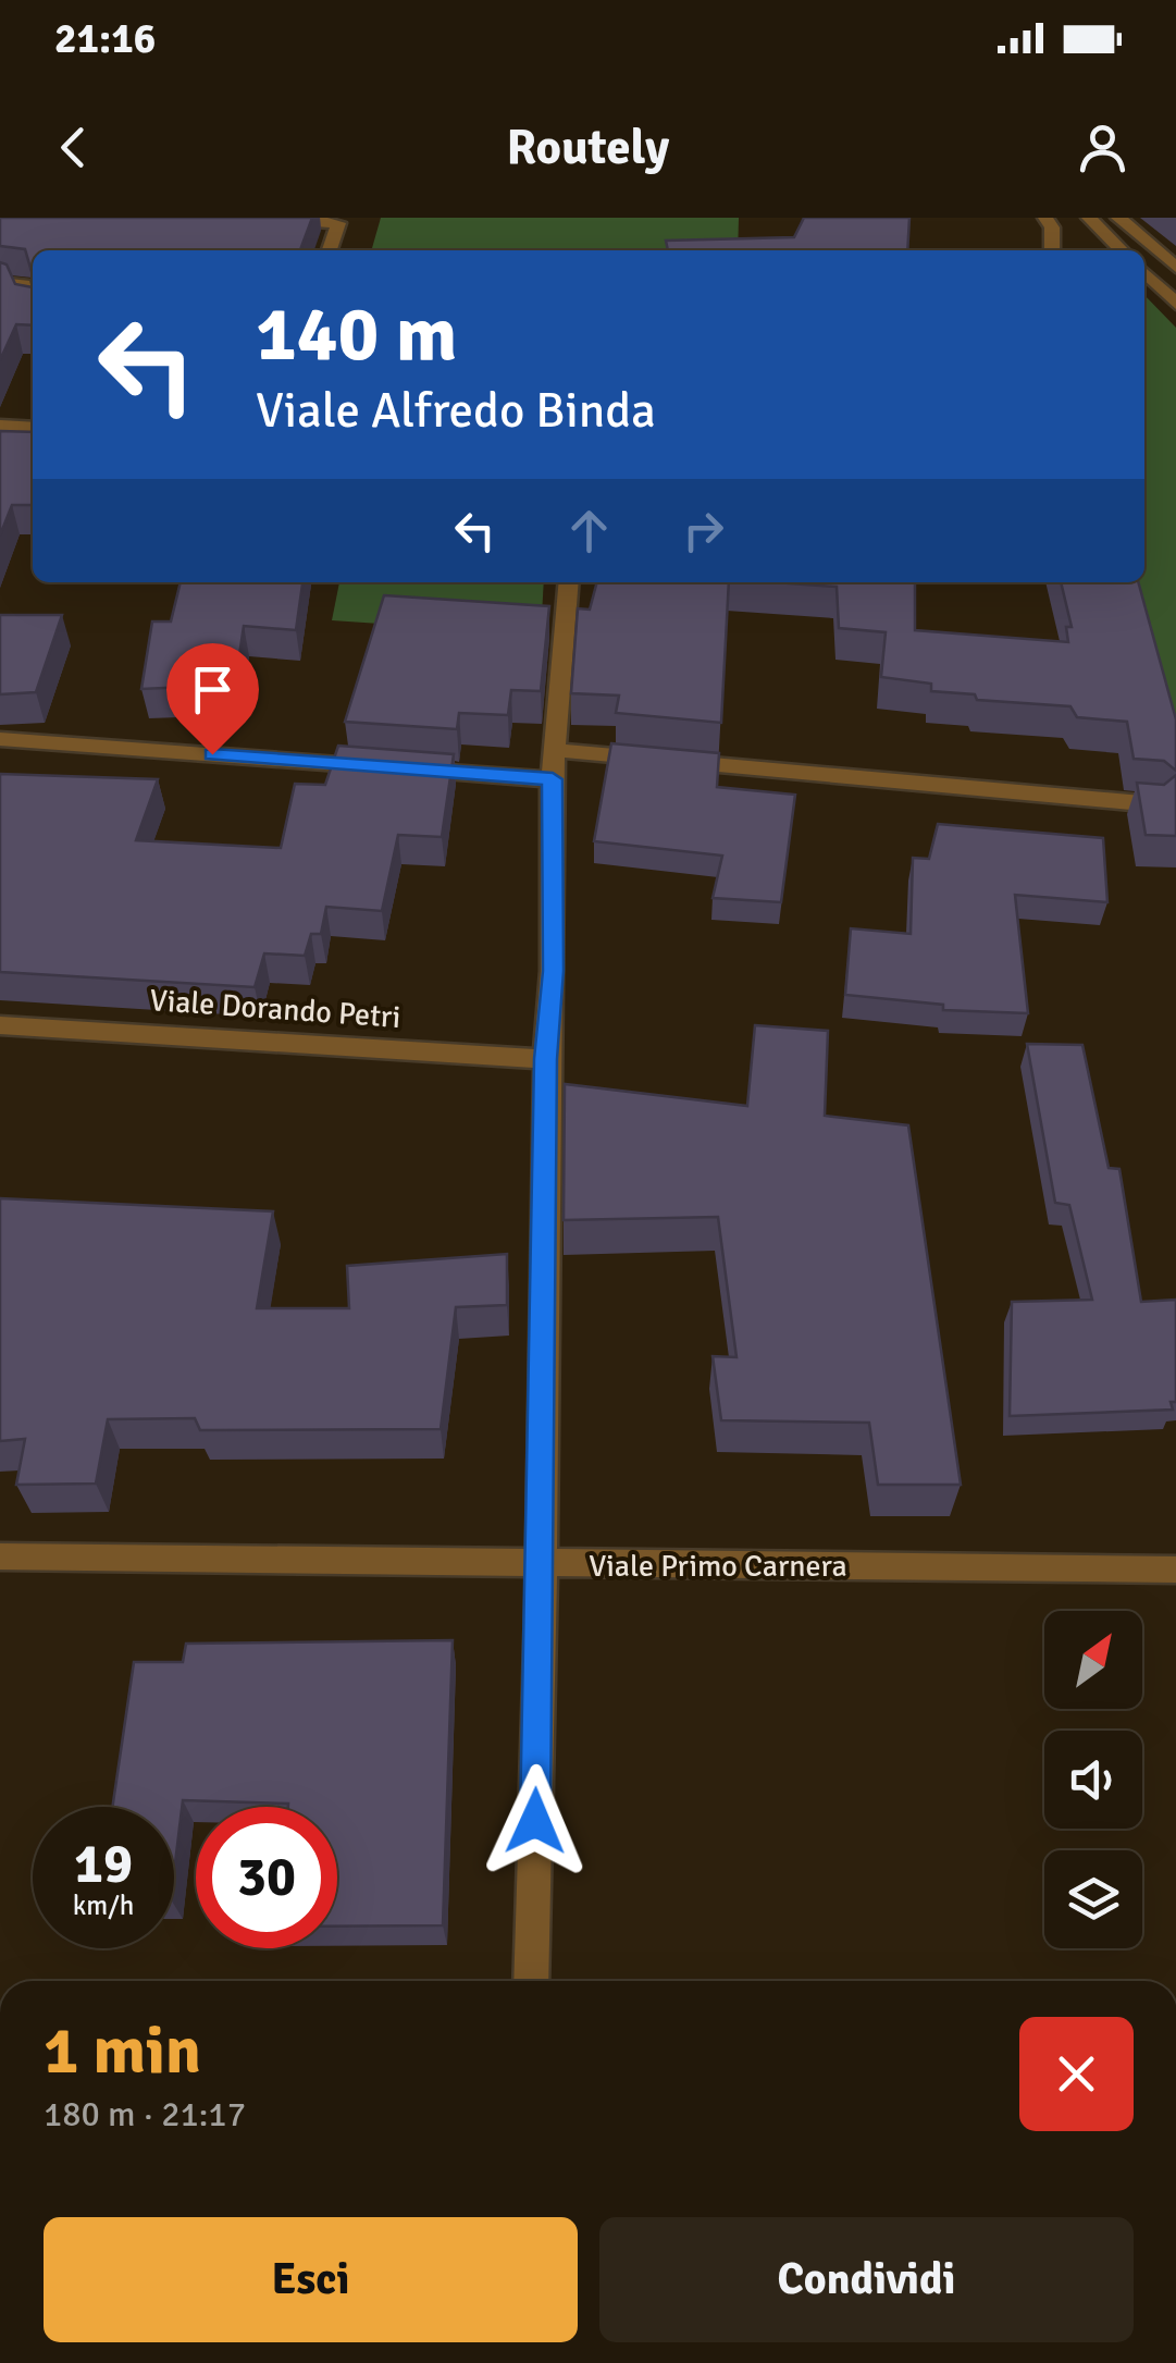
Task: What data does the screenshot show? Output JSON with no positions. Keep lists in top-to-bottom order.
{
  "streets": {
    "street": ["Viale Dorando Petri", "Viale Primo Carnera"]
  },
  "north": "top right",
  "page": {
    "status": "21:16",
    "header": "Routely",
    "turn": ["140 m", "Viale Alfredo Binda"],
    "speed": "19 km/h",
    "limit": "30",
    "heading": ["1 min", "180 m · 21:17"],
    "buttons": ["Esci", "Condividi"]
  }
}
